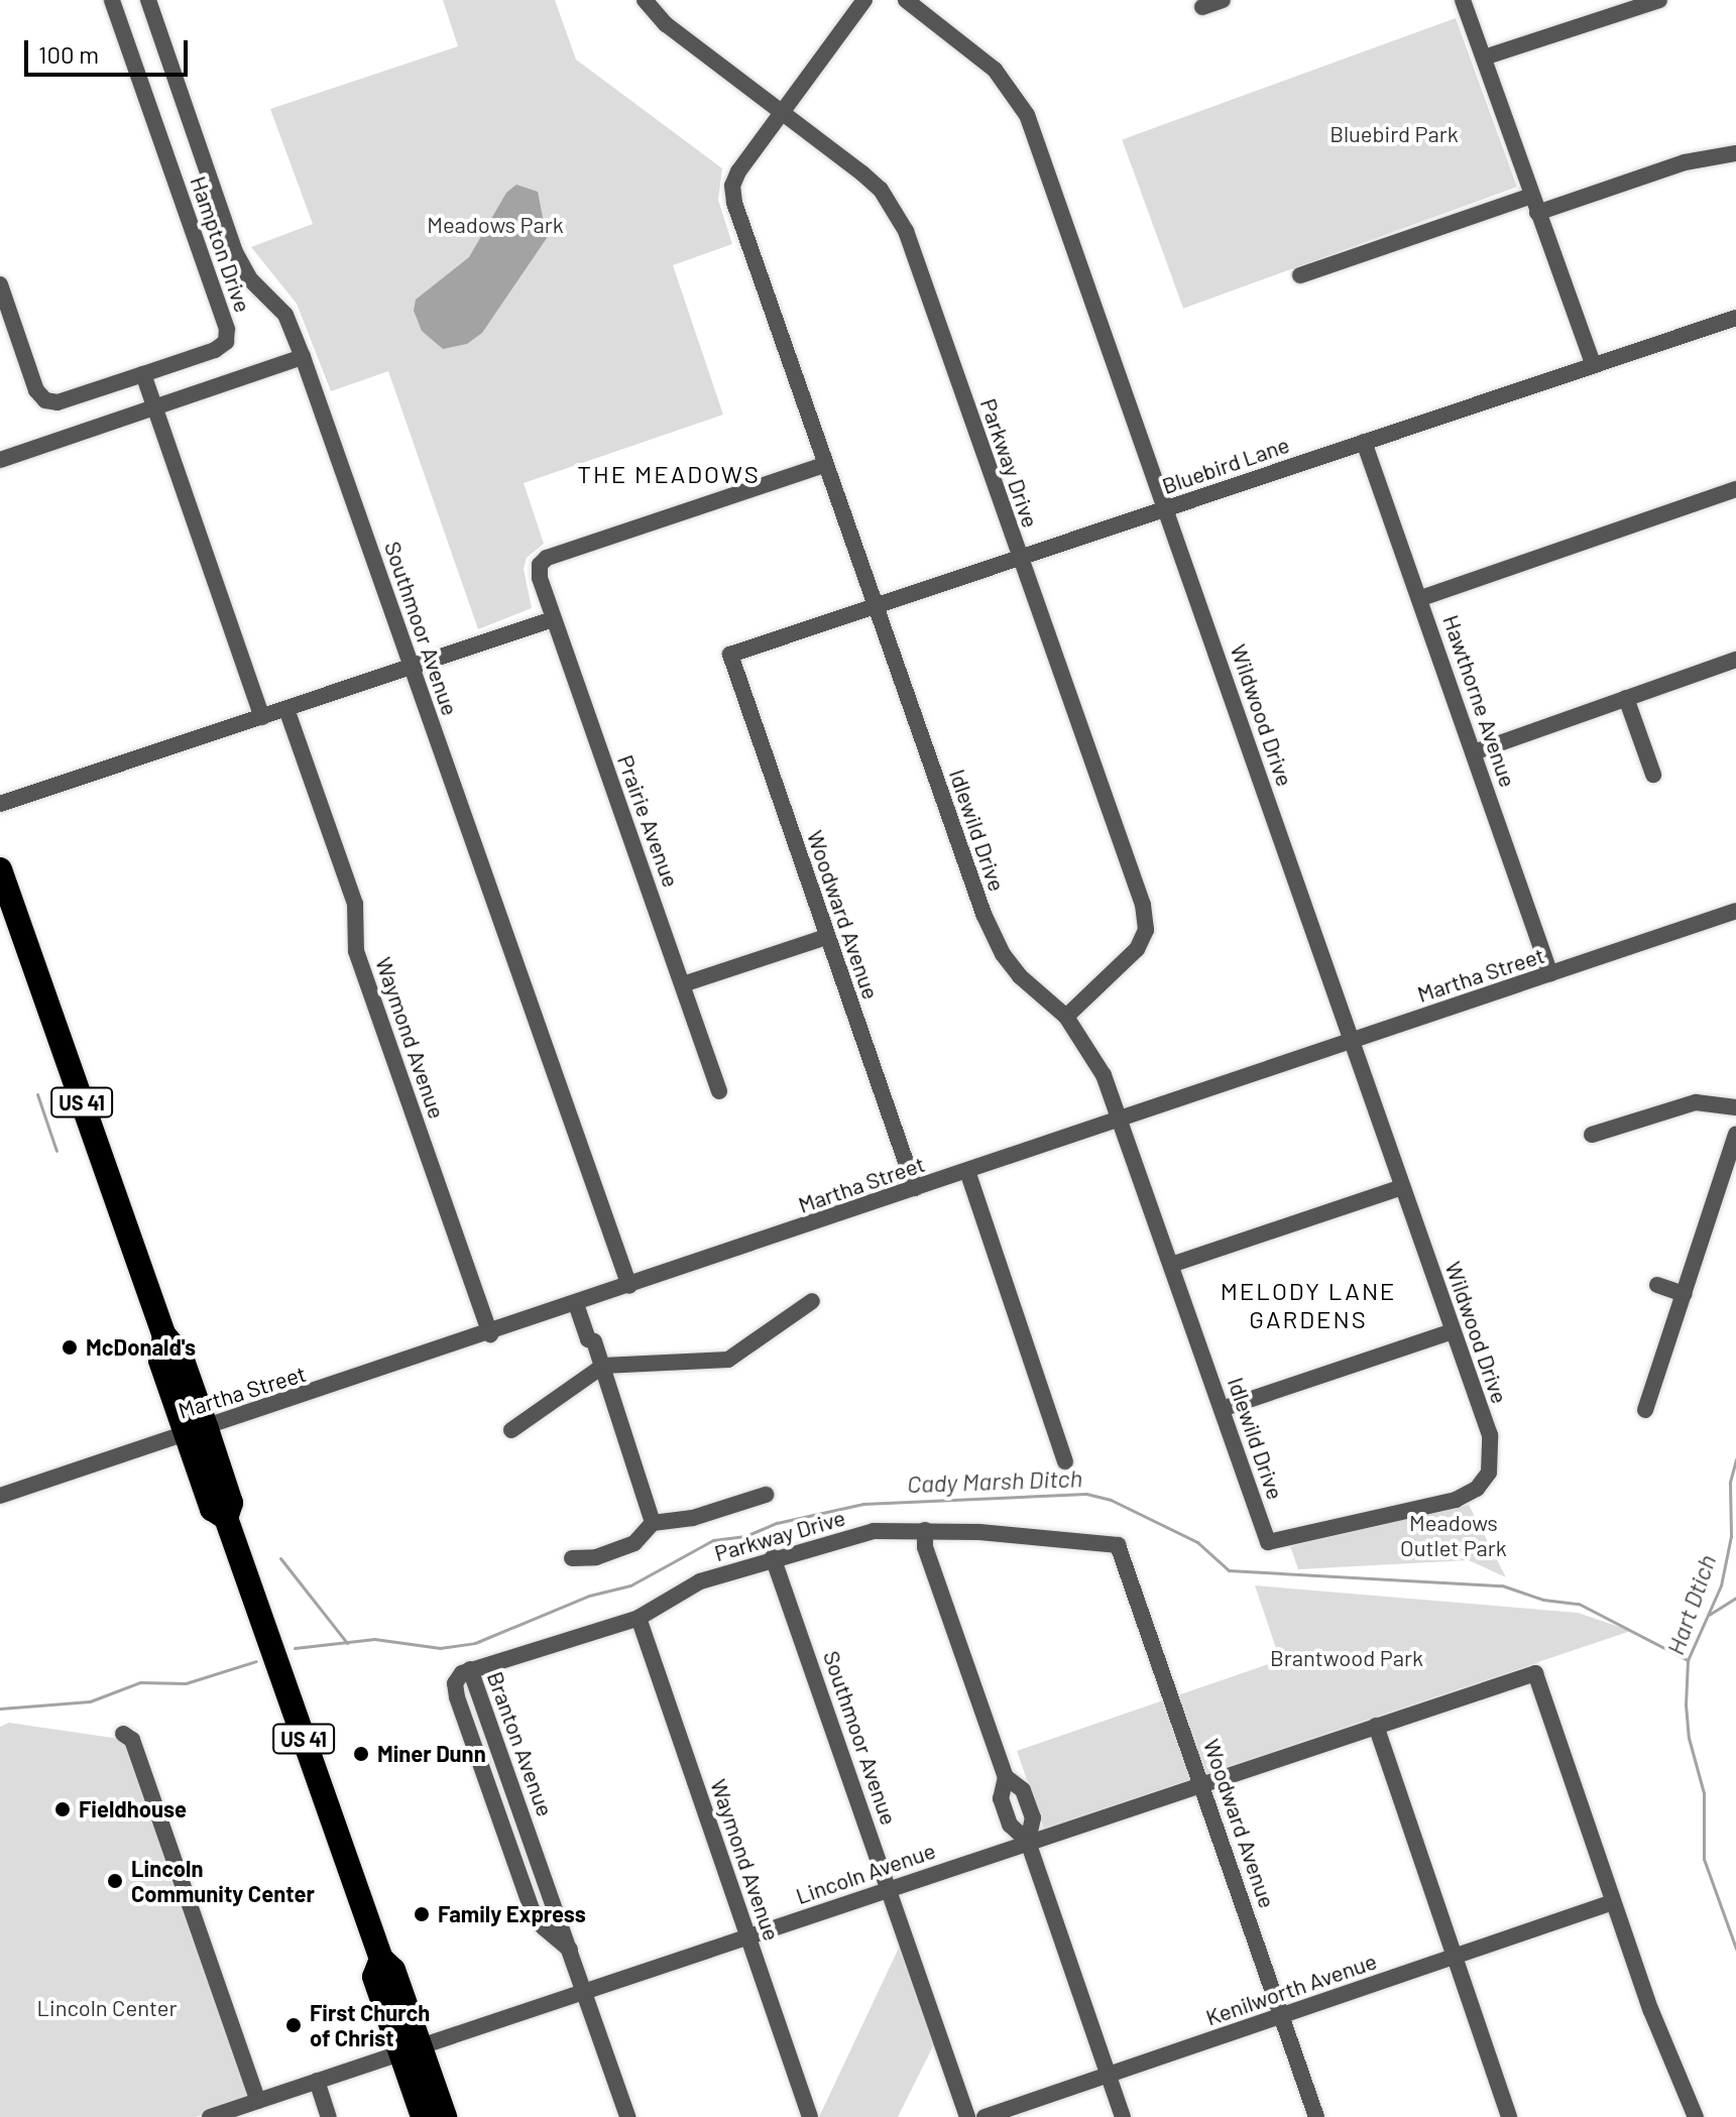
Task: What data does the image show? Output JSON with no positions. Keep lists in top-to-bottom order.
{
  "streets": {
    "highway": ["US 41"],
    "street": [
      "Hampton Drive",
      "Parkway Drive",
      "Bluebird Lane",
      "Southmoor Avenue",
      "Hawthorne Avenue",
      "Wildwood Drive",
      "Prairie Avenue",
      "Idlewild Drive",
      "Woodward Avenue",
      "Martha Street",
      "Waymond Avenue",
      "Branton Avenue",
      "Lincoln Avenue",
      "Kenilworth Avenue"
    ]
  },
  "crossings": [
    ["Parkway Drive", "Bluebird Lane"],
    ["Parkway Drive", "Southmoor Avenue"],
    ["Parkway Drive", "Idlewild Drive"],
    ["Parkway Drive", "Woodward Avenue"],
    ["Parkway Drive", "Waymond Avenue"],
    ["Parkway Drive", "Branton Avenue"],
    ["Bluebird Lane", "Hawthorne Avenue"],
    ["Bluebird Lane", "Wildwood Drive"],
    ["Bluebird Lane", "Idlewild Drive"],
    ["Bluebird Lane", "Woodward Avenue"],
    ["Southmoor Avenue", "Martha Street"],
    ["Southmoor Avenue", "Lincoln Avenue"],
    ["Hawthorne Avenue", "Martha Street"],
    ["Wildwood Drive", "Idlewild Drive"],
    ["Wildwood Drive", "Martha Street"],
    ["Prairie Avenue", "Idlewild Drive"],
    ["Idlewild Drive", "Martha Street"],
    ["Woodward Avenue", "Martha Street"],
    ["Woodward Avenue", "Lincoln Avenue"],
    ["Woodward Avenue", "Kenilworth Avenue"],
    ["Martha Street", "Waymond Avenue"],
    ["Martha Street", "US 41"],
    ["Waymond Avenue", "Lincoln Avenue"],
    ["US 41", "Lincoln Avenue"],
    ["Branton Avenue", "Lincoln Avenue"],
    ["Lincoln Avenue", "Kenilworth Avenue"]
  ],
  "districts": ["THE MEADOWS", "MELODY LANE GARDENS"],
  "water": ["Cady Marsh Ditch", "Hart Dtich"],
  "parks": [
    "Bluebird Park",
    "Meadows Park",
    "Meadows Outlet Park",
    "Brantwood Park",
    "Lincoln Center"
  ],
  "places": [
    "McDonald's",
    "Miner Dunn",
    "Fieldhouse",
    "Lincoln Community Center",
    "Family Express",
    "First Church of Christ"
  ],
  "scale_bar": "100 m"
}
